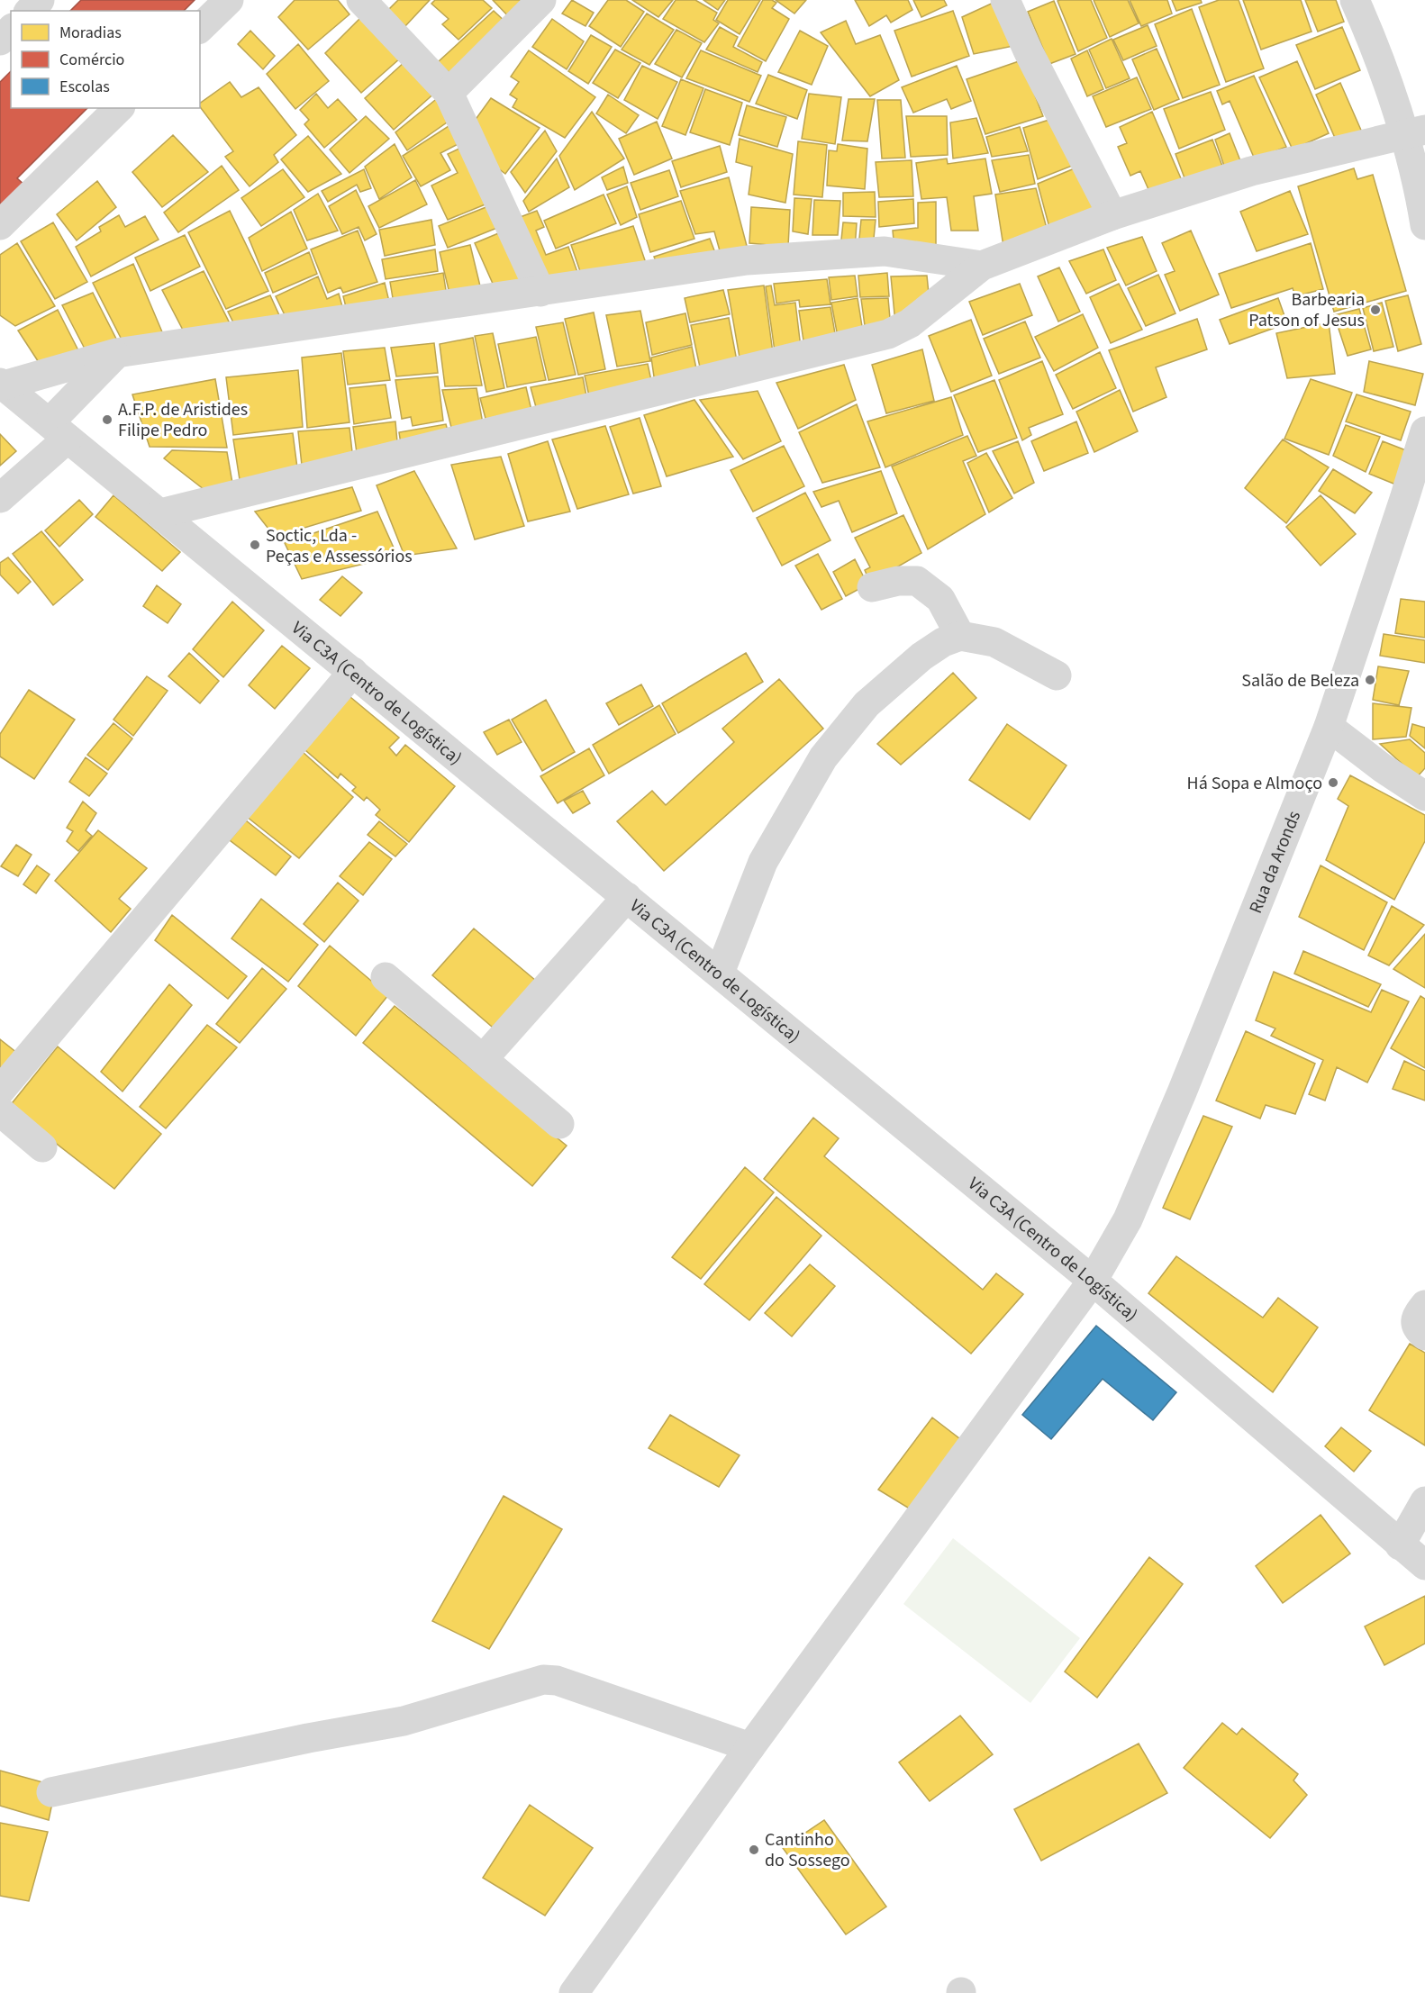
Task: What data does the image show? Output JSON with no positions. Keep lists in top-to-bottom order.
{
  "streets": {
    "street": ["Via C3A (Centro de Logística)", "Rua da Aronds"]
  },
  "crossings": [
    ["Via C3A (Centro de Logística)", "Rua da Aronds"]
  ],
  "places": [
    "Barbearia Patson of Jesus",
    "A.F.P. de Aristides Filipe Pedro",
    "Soctic, Lda - Peças e Assessórios",
    "Salão de Beleza",
    "Há Sopa e Almoço",
    "Cantinho do Sossego"
  ],
  "legend": ["Moradias", "Comércio", "Escolas"]
}
